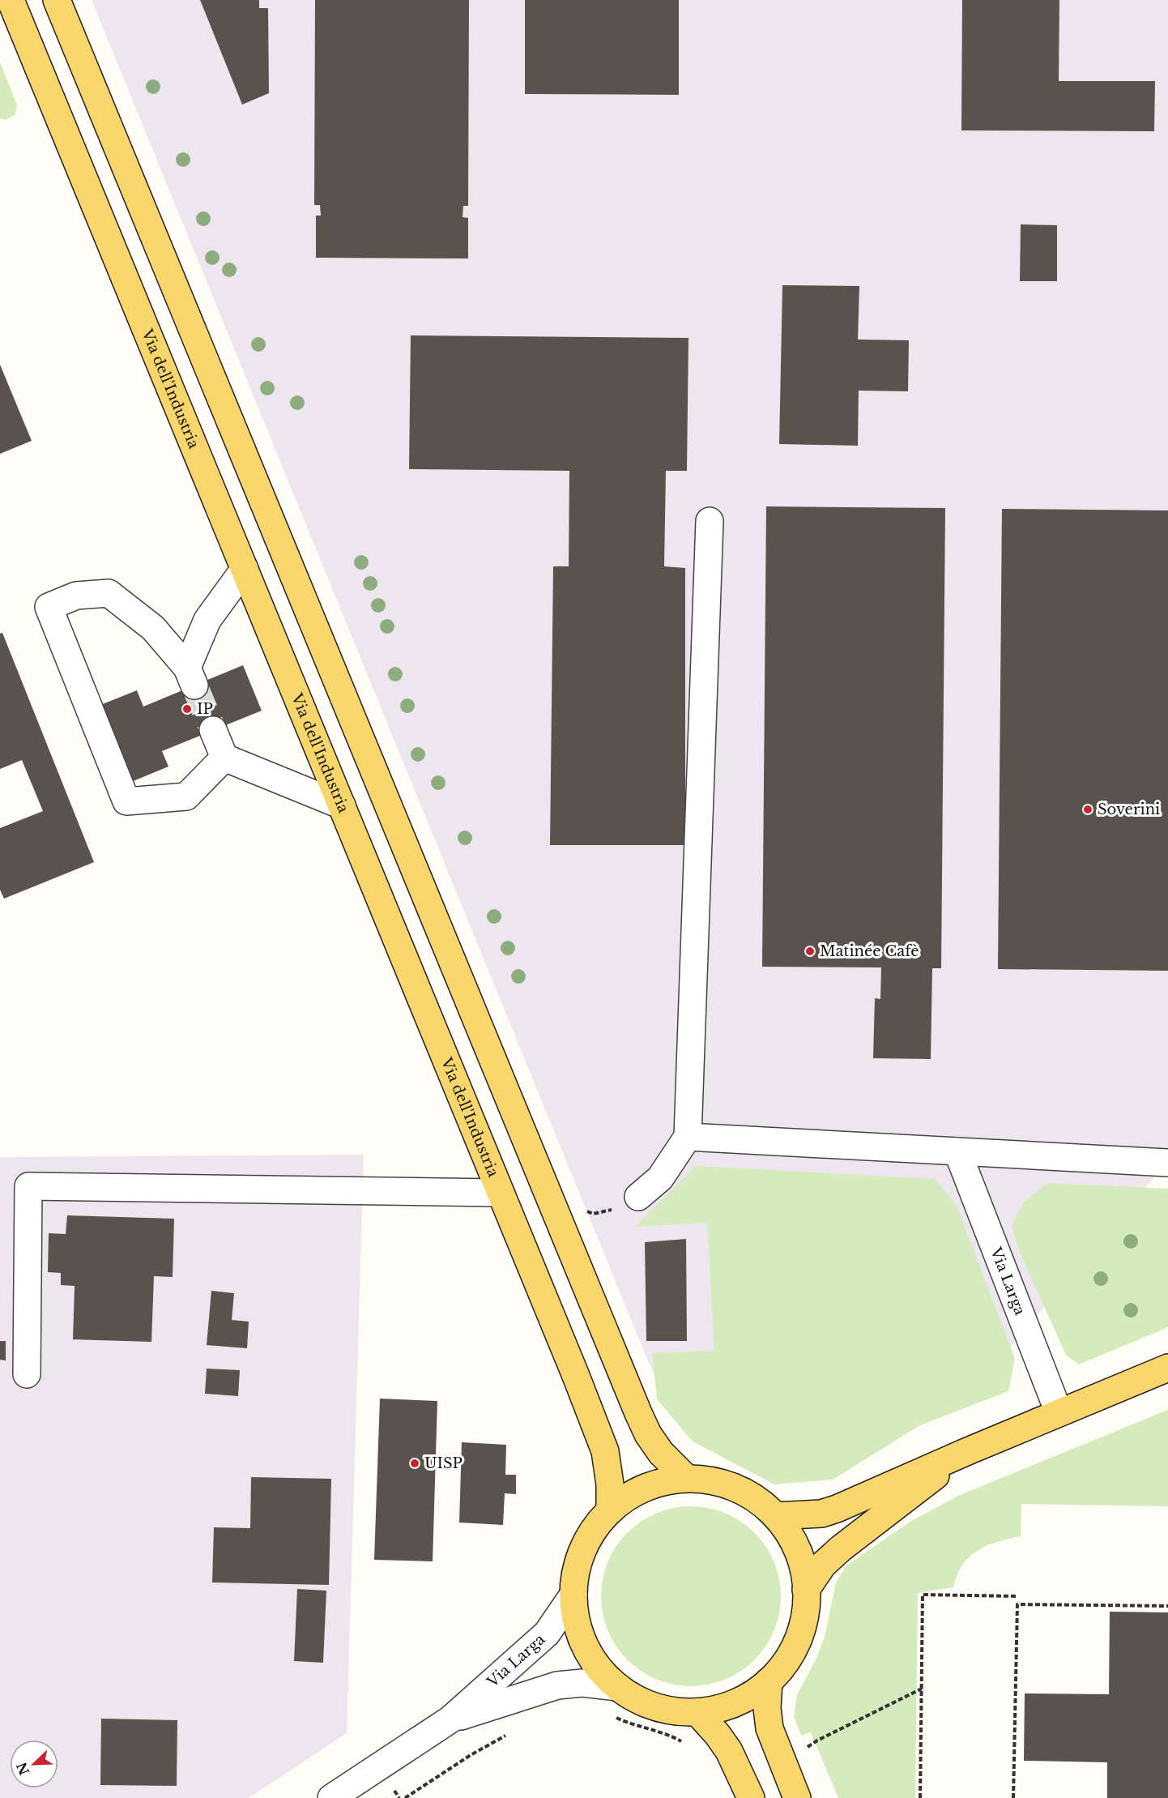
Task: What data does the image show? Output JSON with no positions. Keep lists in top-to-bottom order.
{
  "streets": {
    "main road": ["Via dell'Industria"],
    "street": ["Via Larga"]
  },
  "places": [
    "IP",
    "Soverini",
    "Matinée Cafè",
    "UISP"
  ],
  "north": "bottom left"
}
